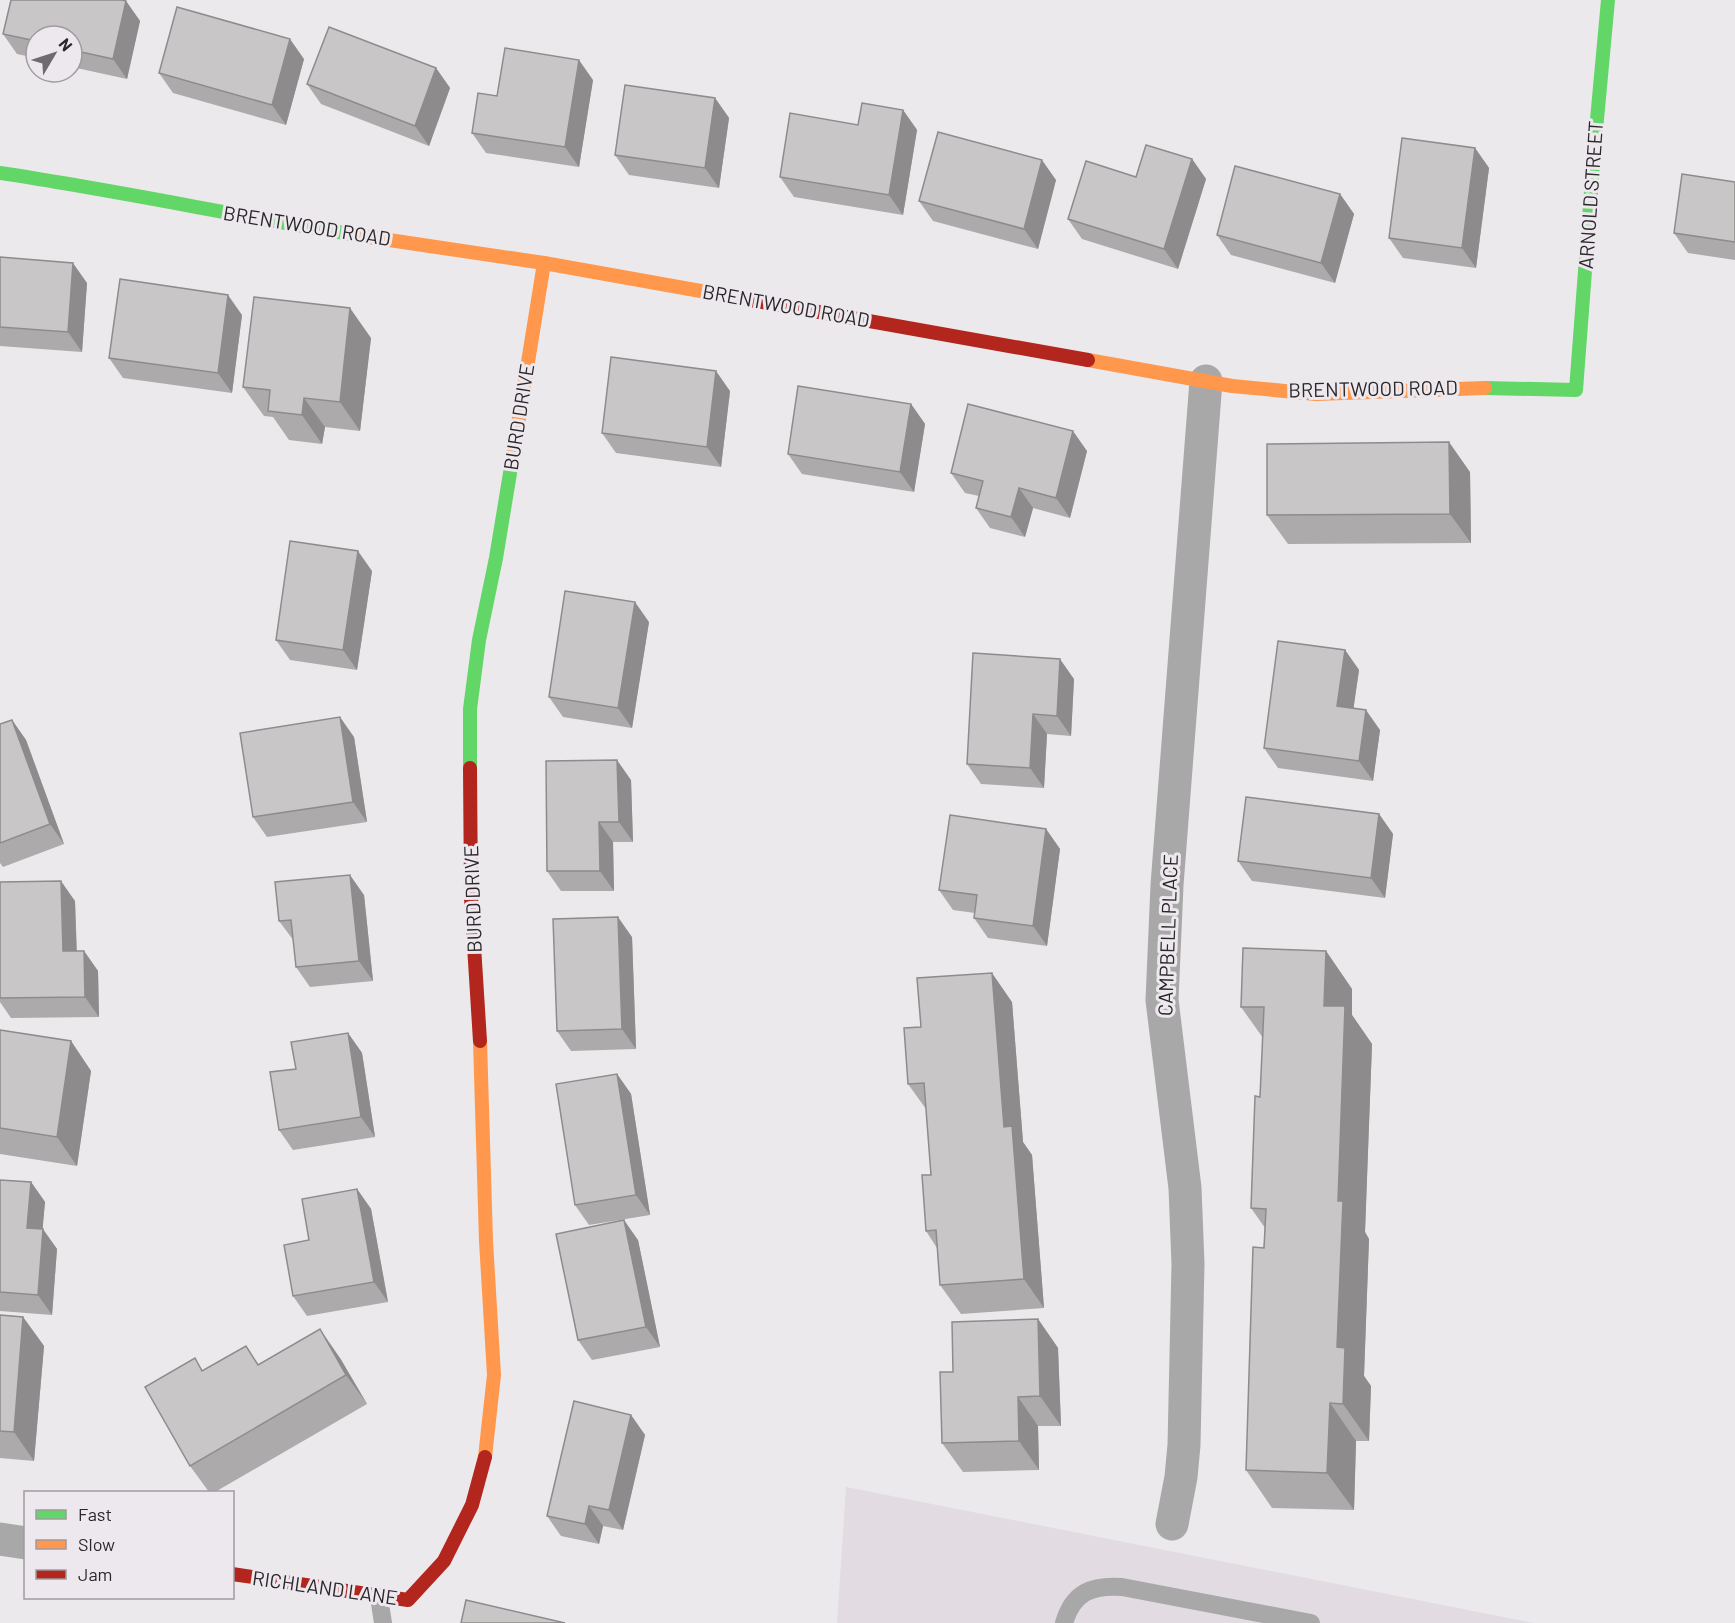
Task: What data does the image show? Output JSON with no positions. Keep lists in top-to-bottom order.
{
  "streets": {
    "street": [
      "ARNOLD STREET",
      "BRENTWOOD ROAD",
      "BURD DRIVE",
      "CAMPBELL PLACE",
      "RICHLAND LANE"
    ]
  },
  "crossings": [
    ["ARNOLD STREET", "BRENTWOOD ROAD"],
    ["BRENTWOOD ROAD", "BURD DRIVE"],
    ["BRENTWOOD ROAD", "CAMPBELL PLACE"],
    ["BURD DRIVE", "RICHLAND LANE"]
  ],
  "legend": ["Fast", "Slow", "Jam"],
  "north": "top right"
}
